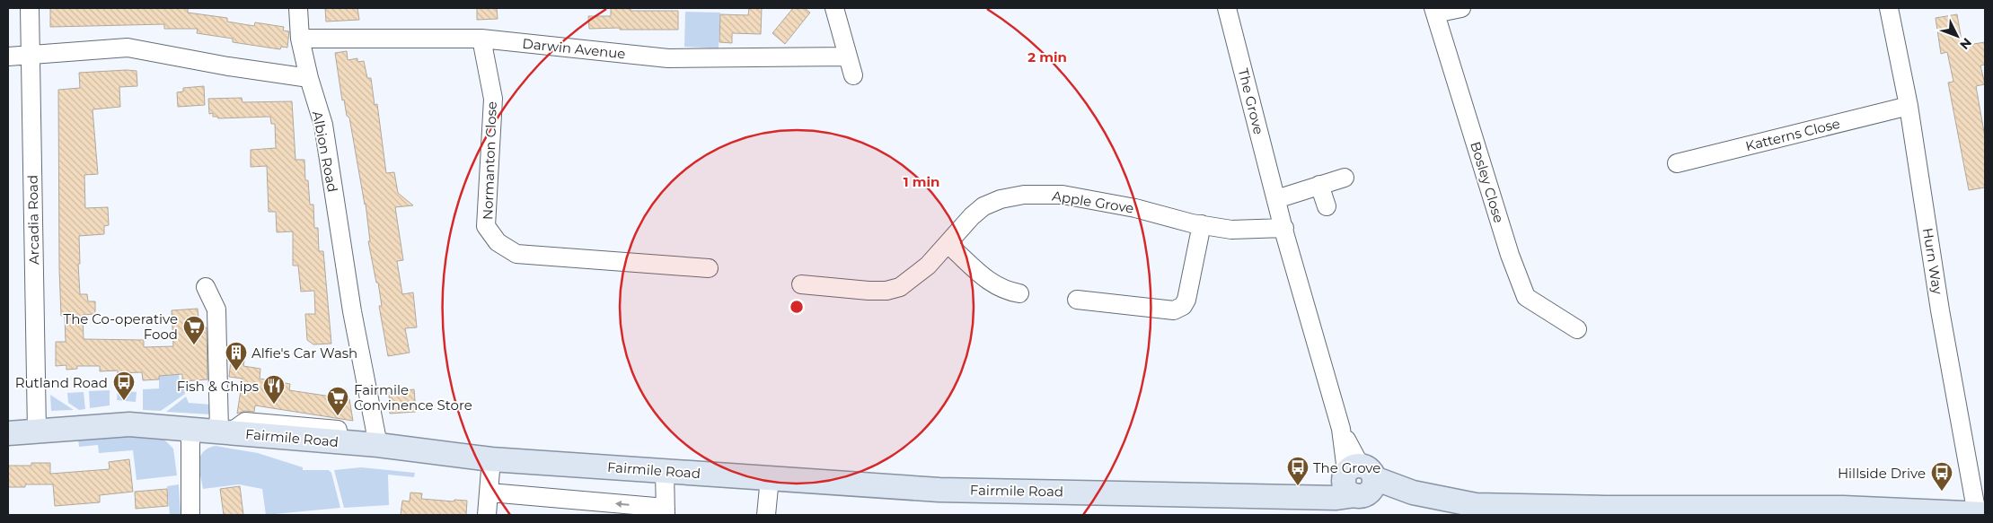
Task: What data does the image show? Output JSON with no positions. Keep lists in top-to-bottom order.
{
  "streets": {
    "main road": ["Fairmile Road"],
    "street": [
      "Darwin Avenue",
      "The Grove",
      "Katterns Close",
      "Albion Road",
      "Normanton Close",
      "Bosley Close",
      "Apple Grove",
      "Arcadia Road",
      "Hurn Way"
    ]
  },
  "crossings": [
    ["Darwin Avenue", "Albion Road"],
    ["Darwin Avenue", "Normanton Close"],
    ["The Grove", "Apple Grove"],
    ["The Grove", "Fairmile Road"],
    ["Katterns Close", "Hurn Way"],
    ["Albion Road", "Fairmile Road"],
    ["Arcadia Road", "Fairmile Road"]
  ],
  "places": {
    "supermarket": ["The Co-operative Food", "Fairmile Convinence Store"],
    "building": ["Alfie's Car Wash"],
    "bus stop": ["Rutland Road", "The Grove", "Hillside Drive"],
    "restaurant": ["Fish & Chips"]
  },
  "north": "bottom right",
  "rings": ["2 min", "1 min"]
}
